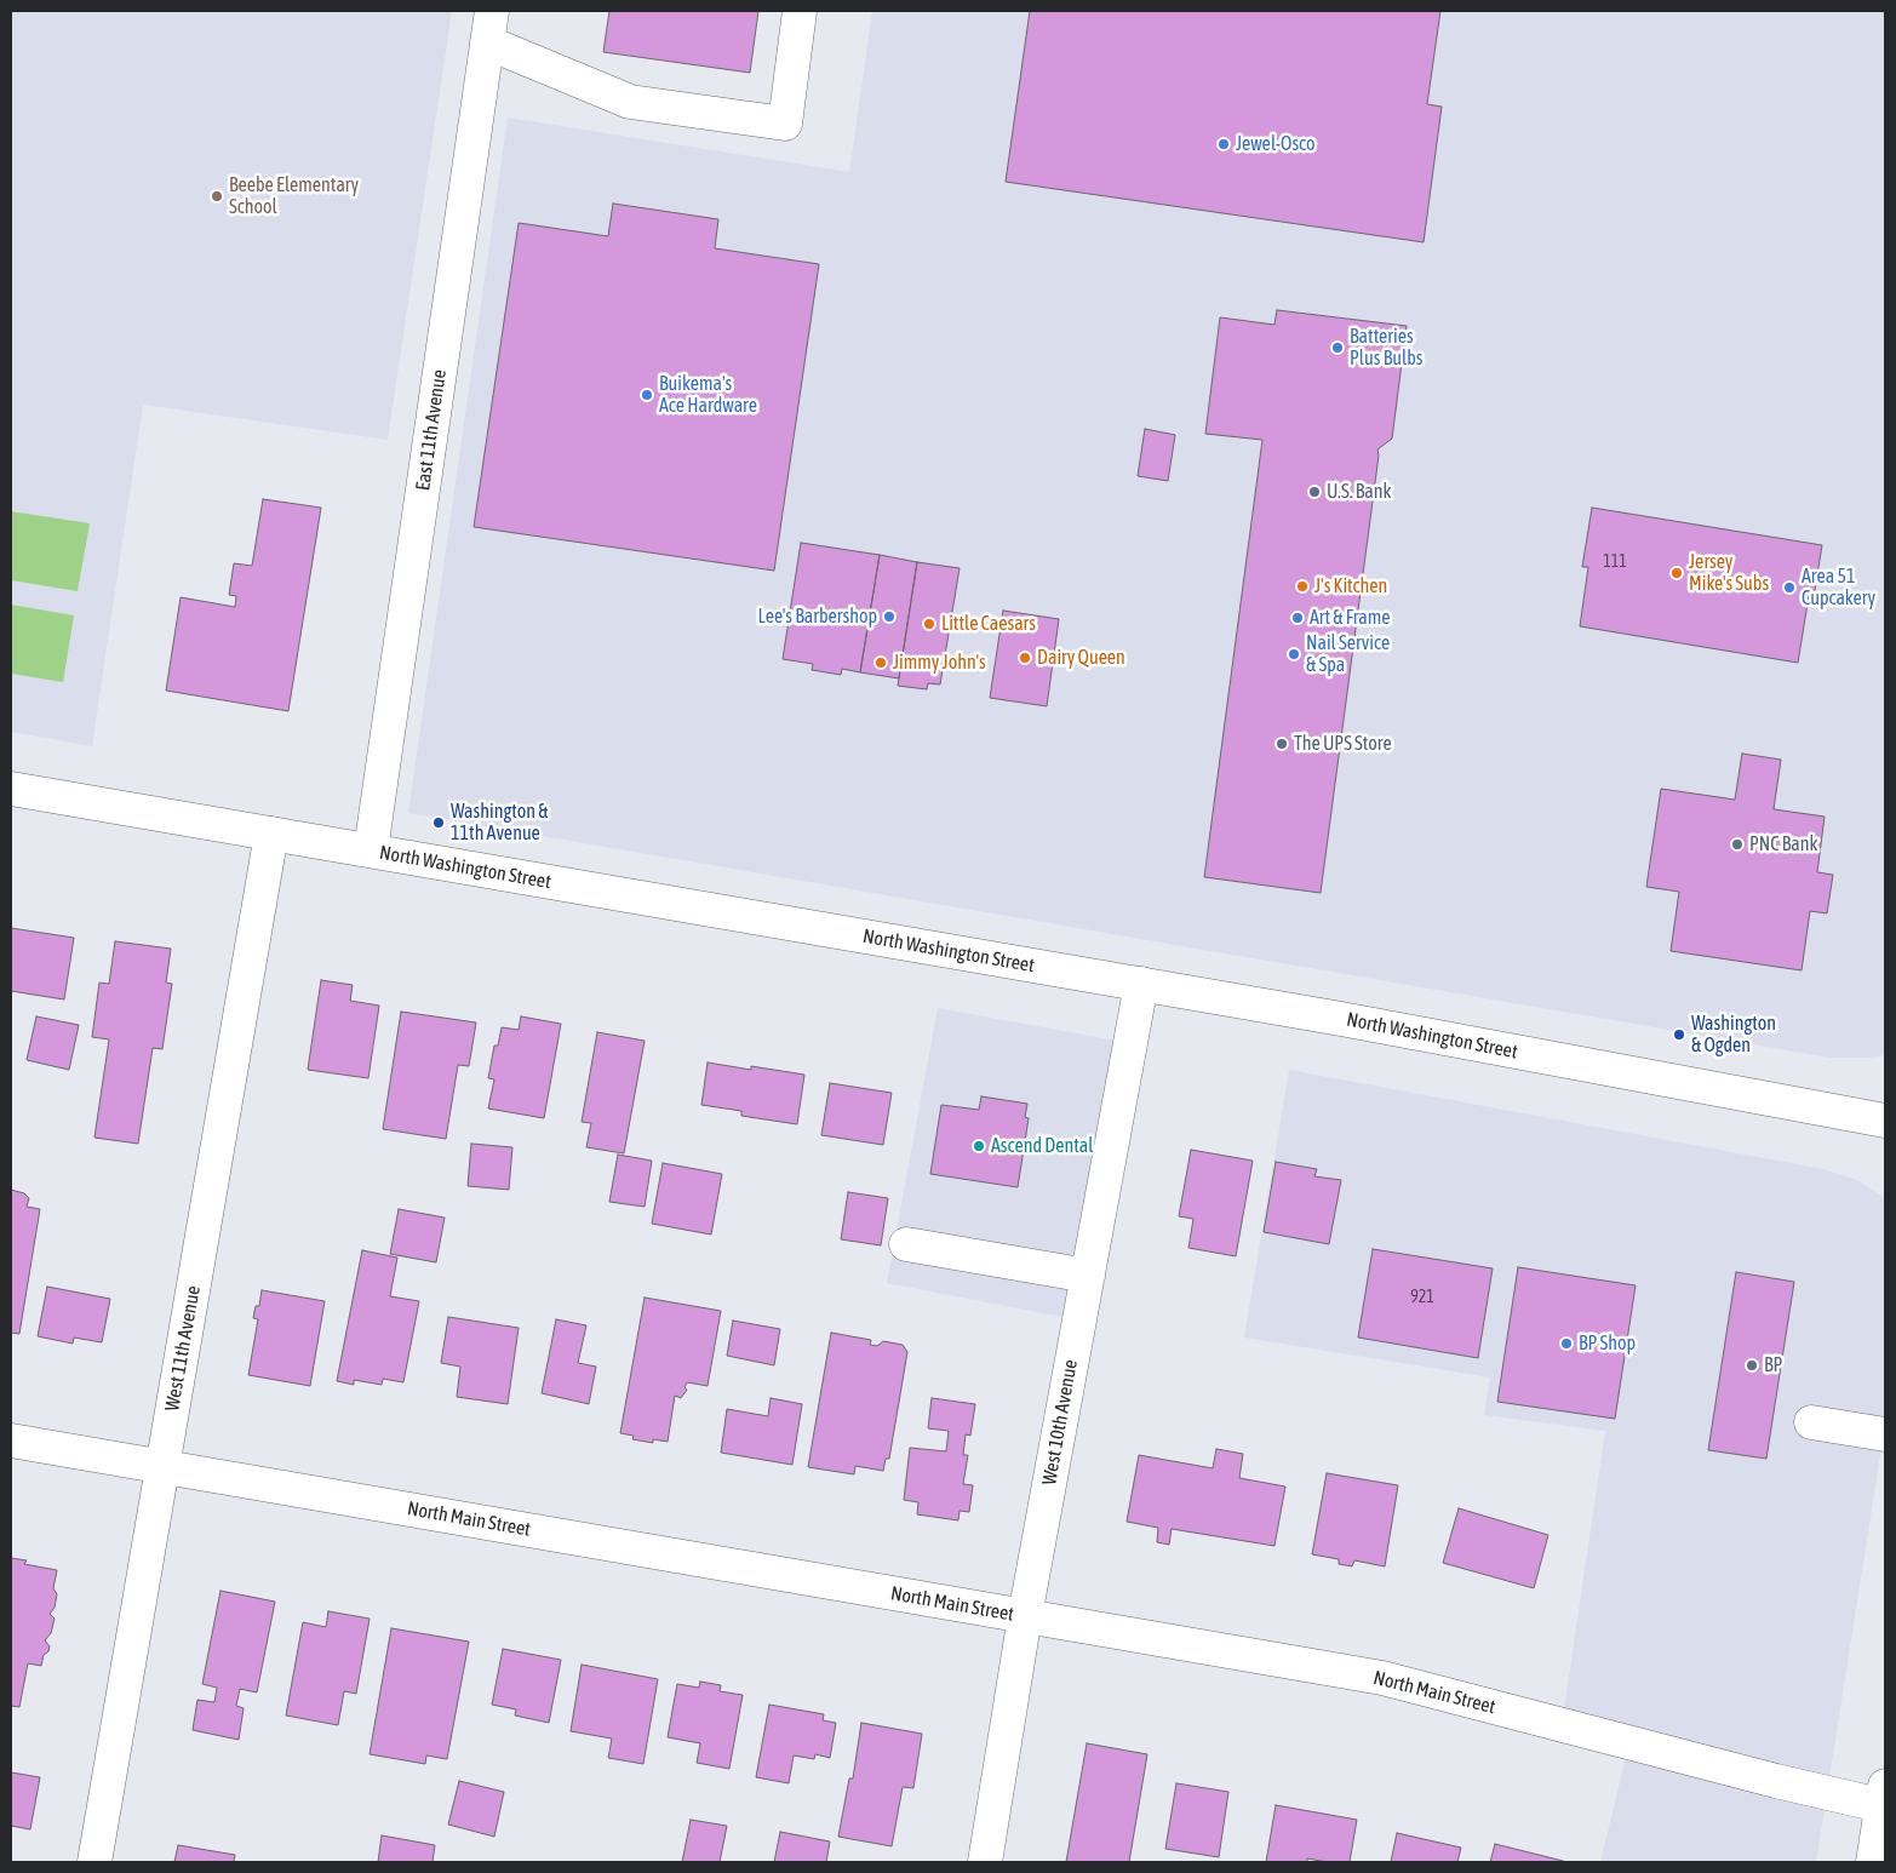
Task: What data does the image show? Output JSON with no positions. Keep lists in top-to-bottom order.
{
  "streets": {
    "street": [
      "East 11th Avenue",
      "North Washington Street",
      "West 11th Avenue",
      "West 10th Avenue",
      "North Main Street"
    ]
  },
  "crossings": [
    ["East 11th Avenue", "North Washington Street"],
    ["North Washington Street", "West 11th Avenue"],
    ["North Washington Street", "West 10th Avenue"],
    ["West 11th Avenue", "North Main Street"],
    ["West 10th Avenue", "North Main Street"]
  ],
  "places": [
    "Jewel-Osco",
    "Beebe Elementary School",
    "Batteries Plus Bulbs",
    "Buikema's Ace Hardware",
    "U.S. Bank",
    "Jersey Mike's Subs",
    "J's Kitchen",
    "Area 51 Cupcakery",
    "Lee's Barbershop",
    "Art & Frame",
    "Little Caesars",
    "Nail Service & Spa",
    "Dairy Queen",
    "Jimmy John's",
    "The UPS Store",
    "Washington & 11th Avenue",
    "PNC Bank",
    "Washington & Ogden",
    "Ascend Dental",
    "BP Shop",
    "BP"
  ],
  "house_numbers": ["111", "921"]
}
